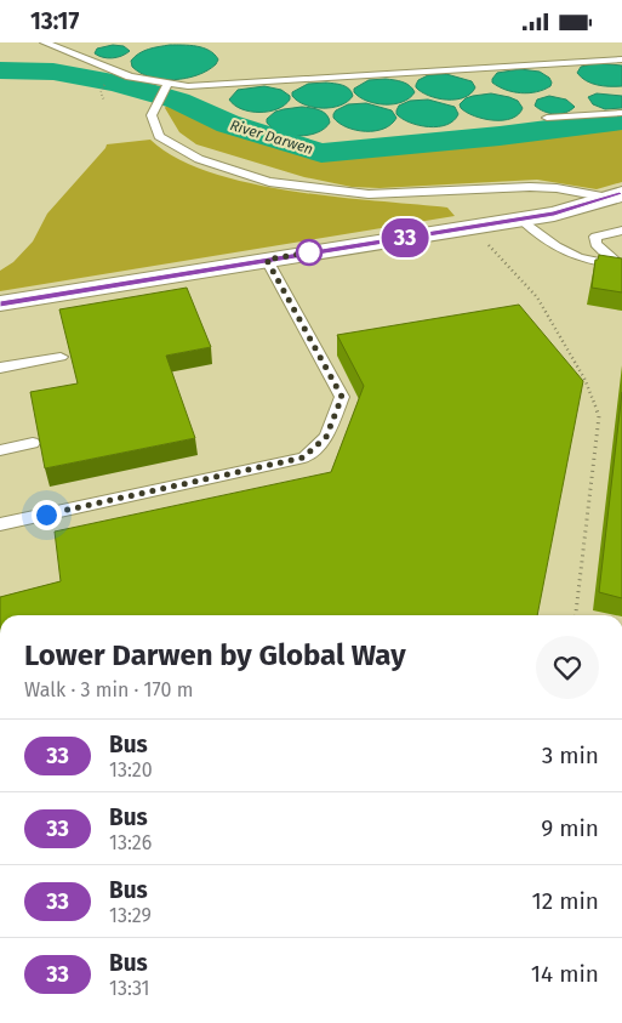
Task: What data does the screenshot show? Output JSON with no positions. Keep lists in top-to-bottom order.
{
  "water": ["River Darwen"],
  "lines": ["bus line 33"],
  "page": {
    "status": "13:17",
    "on_map": "33",
    "heading": ["Lower Darwen by Global Way", "Walk · 3 min · 170 m"],
    "list": [
      {
        "mark": "33",
        "name": "Bus",
        "note": "13:20",
        "value": "3 min"
      },
      {
        "mark": "33",
        "name": "Bus",
        "note": "13:26",
        "value": "9 min"
      },
      {
        "mark": "33",
        "name": "Bus",
        "note": "13:29",
        "value": "12 min"
      },
      {
        "mark": "33",
        "name": "Bus",
        "note": "13:31",
        "value": "14 min"
      }
    ]
  }
}
